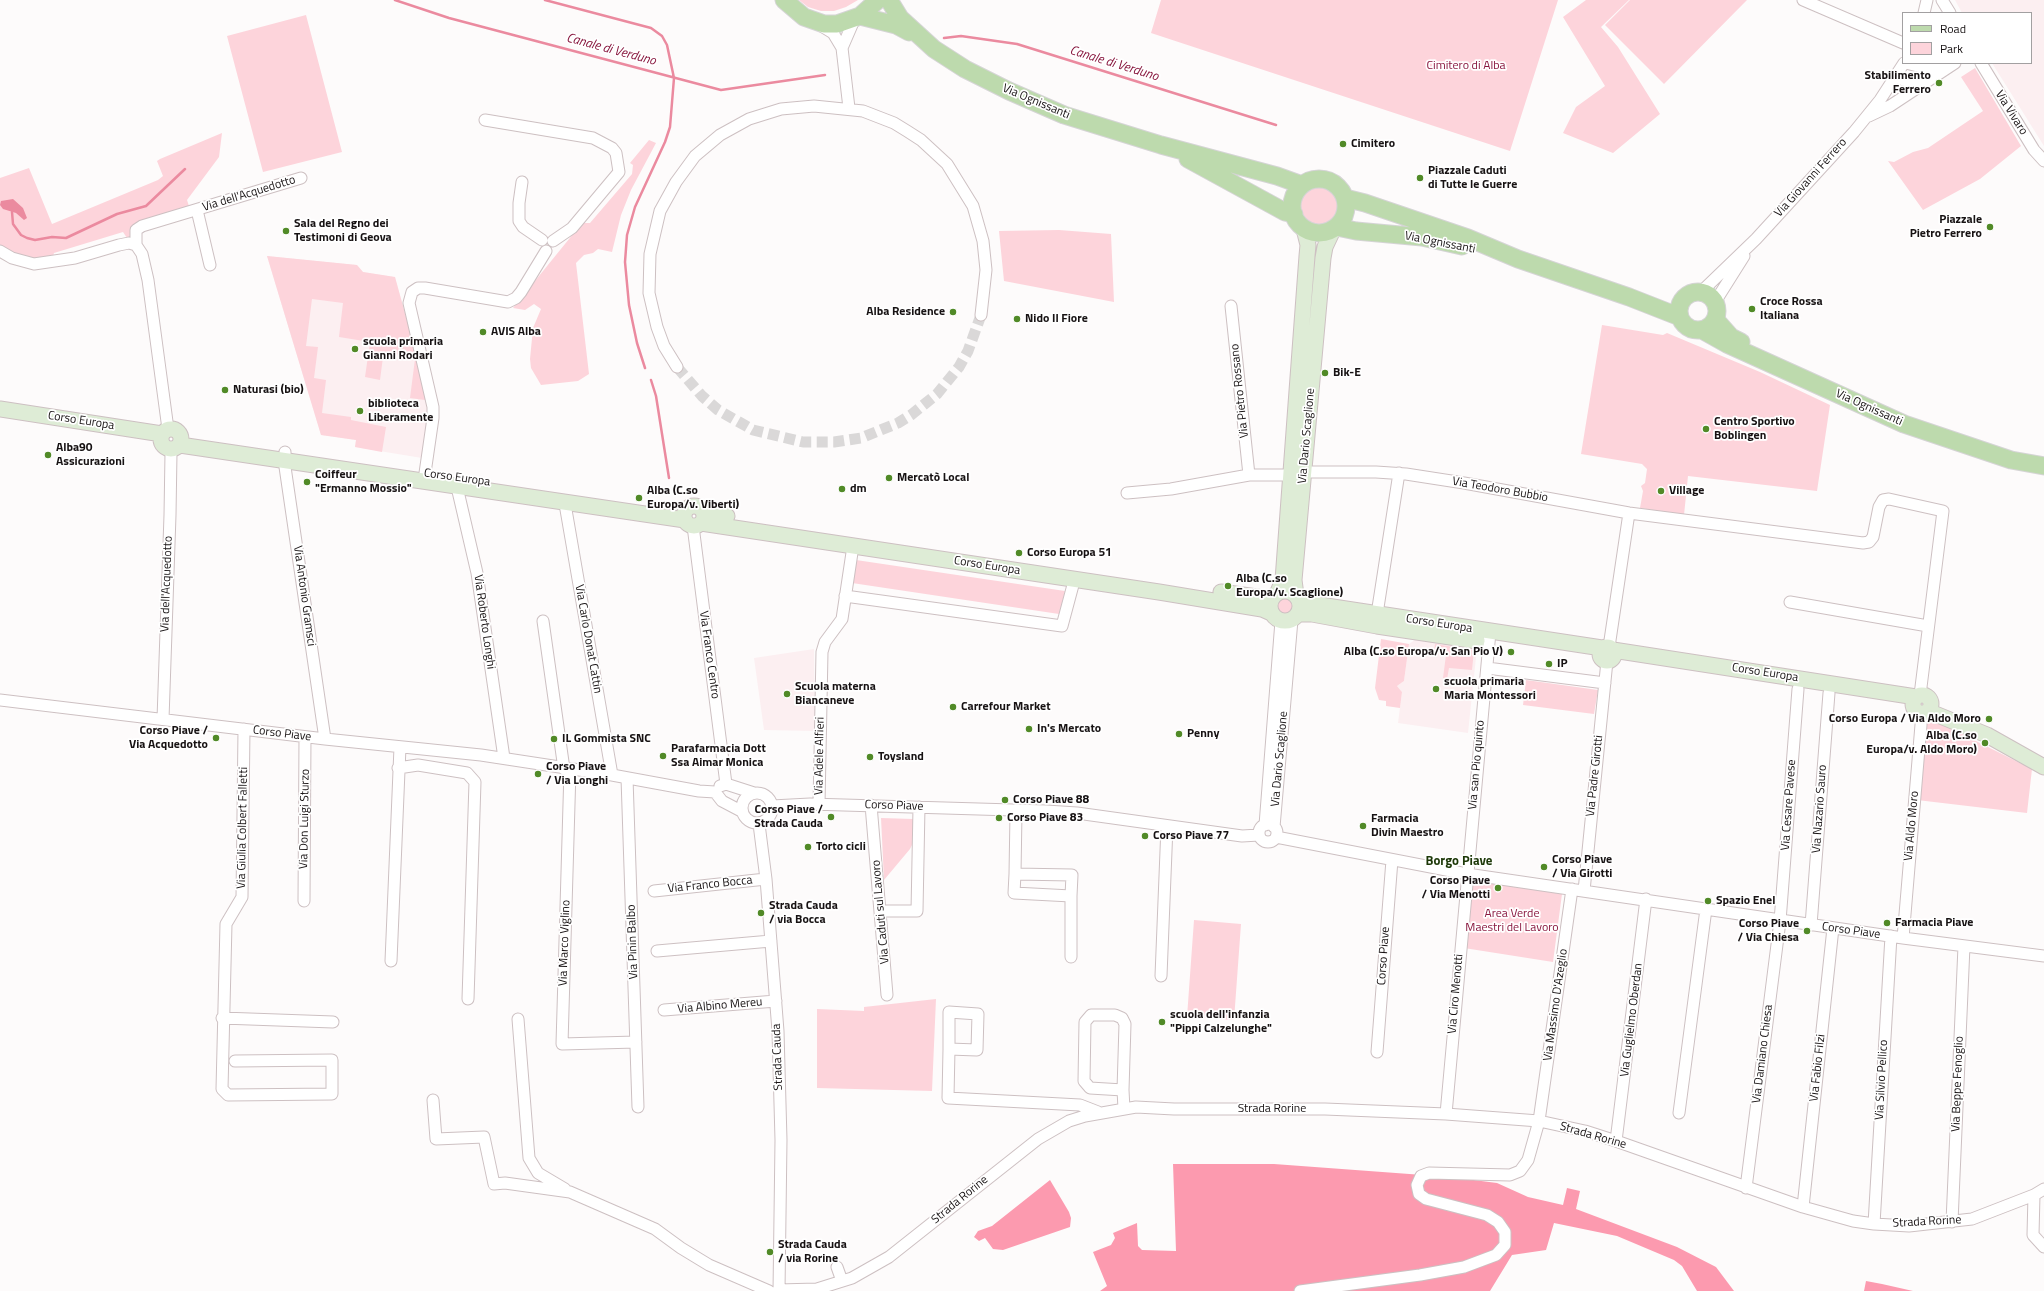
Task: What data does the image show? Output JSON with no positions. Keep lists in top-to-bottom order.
{
  "streets": {
    "main road": ["Via Ognissanti", "Corso Europa", "Via Dario Scaglione"],
    "street": [
      "Via Vivaro",
      "Via Giovanni Ferrero",
      "Via dell'Acquedotto",
      "Via Pietro Rossano",
      "Via Teodoro Bubbio",
      "Via Antonio Gramsci",
      "Via Roberto Longhi",
      "Via Carlo Donat Cattin",
      "Via Franco Centro",
      "Corso Piave",
      "Via Adele Alfieri",
      "Via san Pio quinto",
      "Via Padre Girotti",
      "Via Cesare Pavese",
      "Via Nazario Sauro",
      "Via Don Luigi Sturzo",
      "Via Aldo Moro",
      "Via Giulia Colbert Falletti",
      "Via Franco Bocca",
      "Via Caduti sul Lavoro",
      "Via Pinin Balbo",
      "Via Marco Viglino",
      "Via Ciro Menotti",
      "Via Massimo D'Azeglio",
      "Via Albino Mereu",
      "Via Guglielmo Oberdan",
      "Via Damiano Chiesa",
      "Strada Cauda",
      "Via Fabio Filzi",
      "Via Silvio Pellico",
      "Via Beppe Fenoglio",
      "Strada Rorine"
    ]
  },
  "crossings": [
    ["Via Ognissanti", "Via Giovanni Ferrero"],
    ["Via Ognissanti", "Via Dario Scaglione"],
    ["Via dell'Acquedotto", "Corso Europa"],
    ["Via dell'Acquedotto", "Corso Piave"],
    ["Via Pietro Rossano", "Via Teodoro Bubbio"],
    ["Corso Europa", "Via Dario Scaglione"],
    ["Corso Europa", "Via Antonio Gramsci"],
    ["Corso Europa", "Via Roberto Longhi"],
    ["Corso Europa", "Via Carlo Donat Cattin"],
    ["Corso Europa", "Via Franco Centro"],
    ["Corso Europa", "Via Adele Alfieri"],
    ["Corso Europa", "Via san Pio quinto"],
    ["Corso Europa", "Via Padre Girotti"],
    ["Corso Europa", "Via Cesare Pavese"],
    ["Corso Europa", "Via Nazario Sauro"],
    ["Corso Europa", "Via Aldo Moro"],
    ["Via Dario Scaglione", "Via Teodoro Bubbio"],
    ["Via Dario Scaglione", "Corso Piave"],
    ["Via Teodoro Bubbio", "Via Padre Girotti"],
    ["Via Teodoro Bubbio", "Via Aldo Moro"],
    ["Via Antonio Gramsci", "Corso Piave"],
    ["Via Roberto Longhi", "Corso Piave"],
    ["Via Carlo Donat Cattin", "Corso Piave"],
    ["Corso Piave", "Via Adele Alfieri"],
    ["Corso Piave", "Via san Pio quinto"],
    ["Corso Piave", "Via Padre Girotti"],
    ["Corso Piave", "Via Cesare Pavese"],
    ["Corso Piave", "Via Nazario Sauro"],
    ["Corso Piave", "Via Don Luigi Sturzo"],
    ["Corso Piave", "Via Aldo Moro"],
    ["Corso Piave", "Via Giulia Colbert Falletti"],
    ["Corso Piave", "Via Caduti sul Lavoro"],
    ["Corso Piave", "Via Pinin Balbo"],
    ["Corso Piave", "Via Marco Viglino"],
    ["Corso Piave", "Via Ciro Menotti"],
    ["Corso Piave", "Via Massimo D'Azeglio"],
    ["Corso Piave", "Via Guglielmo Oberdan"],
    ["Corso Piave", "Via Damiano Chiesa"],
    ["Corso Piave", "Strada Cauda"],
    ["Corso Piave", "Via Fabio Filzi"],
    ["Corso Piave", "Via Silvio Pellico"],
    ["Corso Piave", "Via Beppe Fenoglio"],
    ["Via san Pio quinto", "Via Ciro Menotti"],
    ["Via Cesare Pavese", "Via Damiano Chiesa"],
    ["Via Franco Bocca", "Strada Cauda"],
    ["Via Pinin Balbo", "Via Marco Viglino"],
    ["Via Ciro Menotti", "Strada Rorine"],
    ["Via Massimo D'Azeglio", "Strada Rorine"],
    ["Via Albino Mereu", "Strada Cauda"],
    ["Via Guglielmo Oberdan", "Strada Rorine"],
    ["Via Damiano Chiesa", "Strada Rorine"],
    ["Strada Cauda", "Strada Rorine"],
    ["Via Fabio Filzi", "Strada Rorine"],
    ["Via Silvio Pellico", "Strada Rorine"],
    ["Via Beppe Fenoglio", "Strada Rorine"]
  ],
  "districts": ["Borgo Piave"],
  "water": ["Canale di Verduno"],
  "parks": ["Cimitero di Alba", "Area Verde Maestri del Lavoro"],
  "places": [
    "Stabilimento Ferrero",
    "Cimitero",
    "Piazzale Caduti di Tutte le Guerre",
    "Piazzale Pietro Ferrero",
    "Sala del Regno dei Testimoni di Geova",
    "Croce Rossa Italiana",
    "Alba Residence",
    "Nido Il Fiore",
    "AVIS Alba",
    "scuola primaria Gianni Rodari",
    "Bik-E",
    "Naturasi (bio)",
    "biblioteca Liberamente",
    "Centro Sportivo Boblingen",
    "Alba90 Assicurazioni",
    "Mercatò Local",
    "Coiffeur \"Ermanno Mossio\"",
    "dm",
    "Village",
    "Alba (C.so Europa/v. Viberti)",
    "Corso Europa 51",
    "Alba (C.so Europa/v. Scaglione)",
    "Alba (C.so Europa/v. San Pio V)",
    "IP",
    "scuola primaria Maria Montessori",
    "Scuola materna Biancaneve",
    "Carrefour Market",
    "Corso Europa / Via Aldo Moro",
    "In's Mercato",
    "Penny",
    "Corso Piave / Via Acquedotto",
    "IL Gommista SNC",
    "Alba (C.so Europa/v. Aldo Moro)",
    "Parafarmacia Dott Ssa Aimar Monica",
    "Toysland",
    "Corso Piave / Via Longhi",
    "Corso Piave 88",
    "Corso Piave / Strada Cauda",
    "Corso Piave 83",
    "Farmacia Divin Maestro",
    "Corso Piave 77",
    "Torto cicli",
    "Corso Piave / Via Girotti",
    "Corso Piave / Via Menotti",
    "Spazio Enel",
    "Strada Cauda / via Bocca",
    "Farmacia Piave",
    "Corso Piave / Via Chiesa",
    "scuola dell'infanzia \"Pippi Calzelunghe\"",
    "Strada Cauda / via Rorine"
  ],
  "legend": ["Road", "Park"]
}
